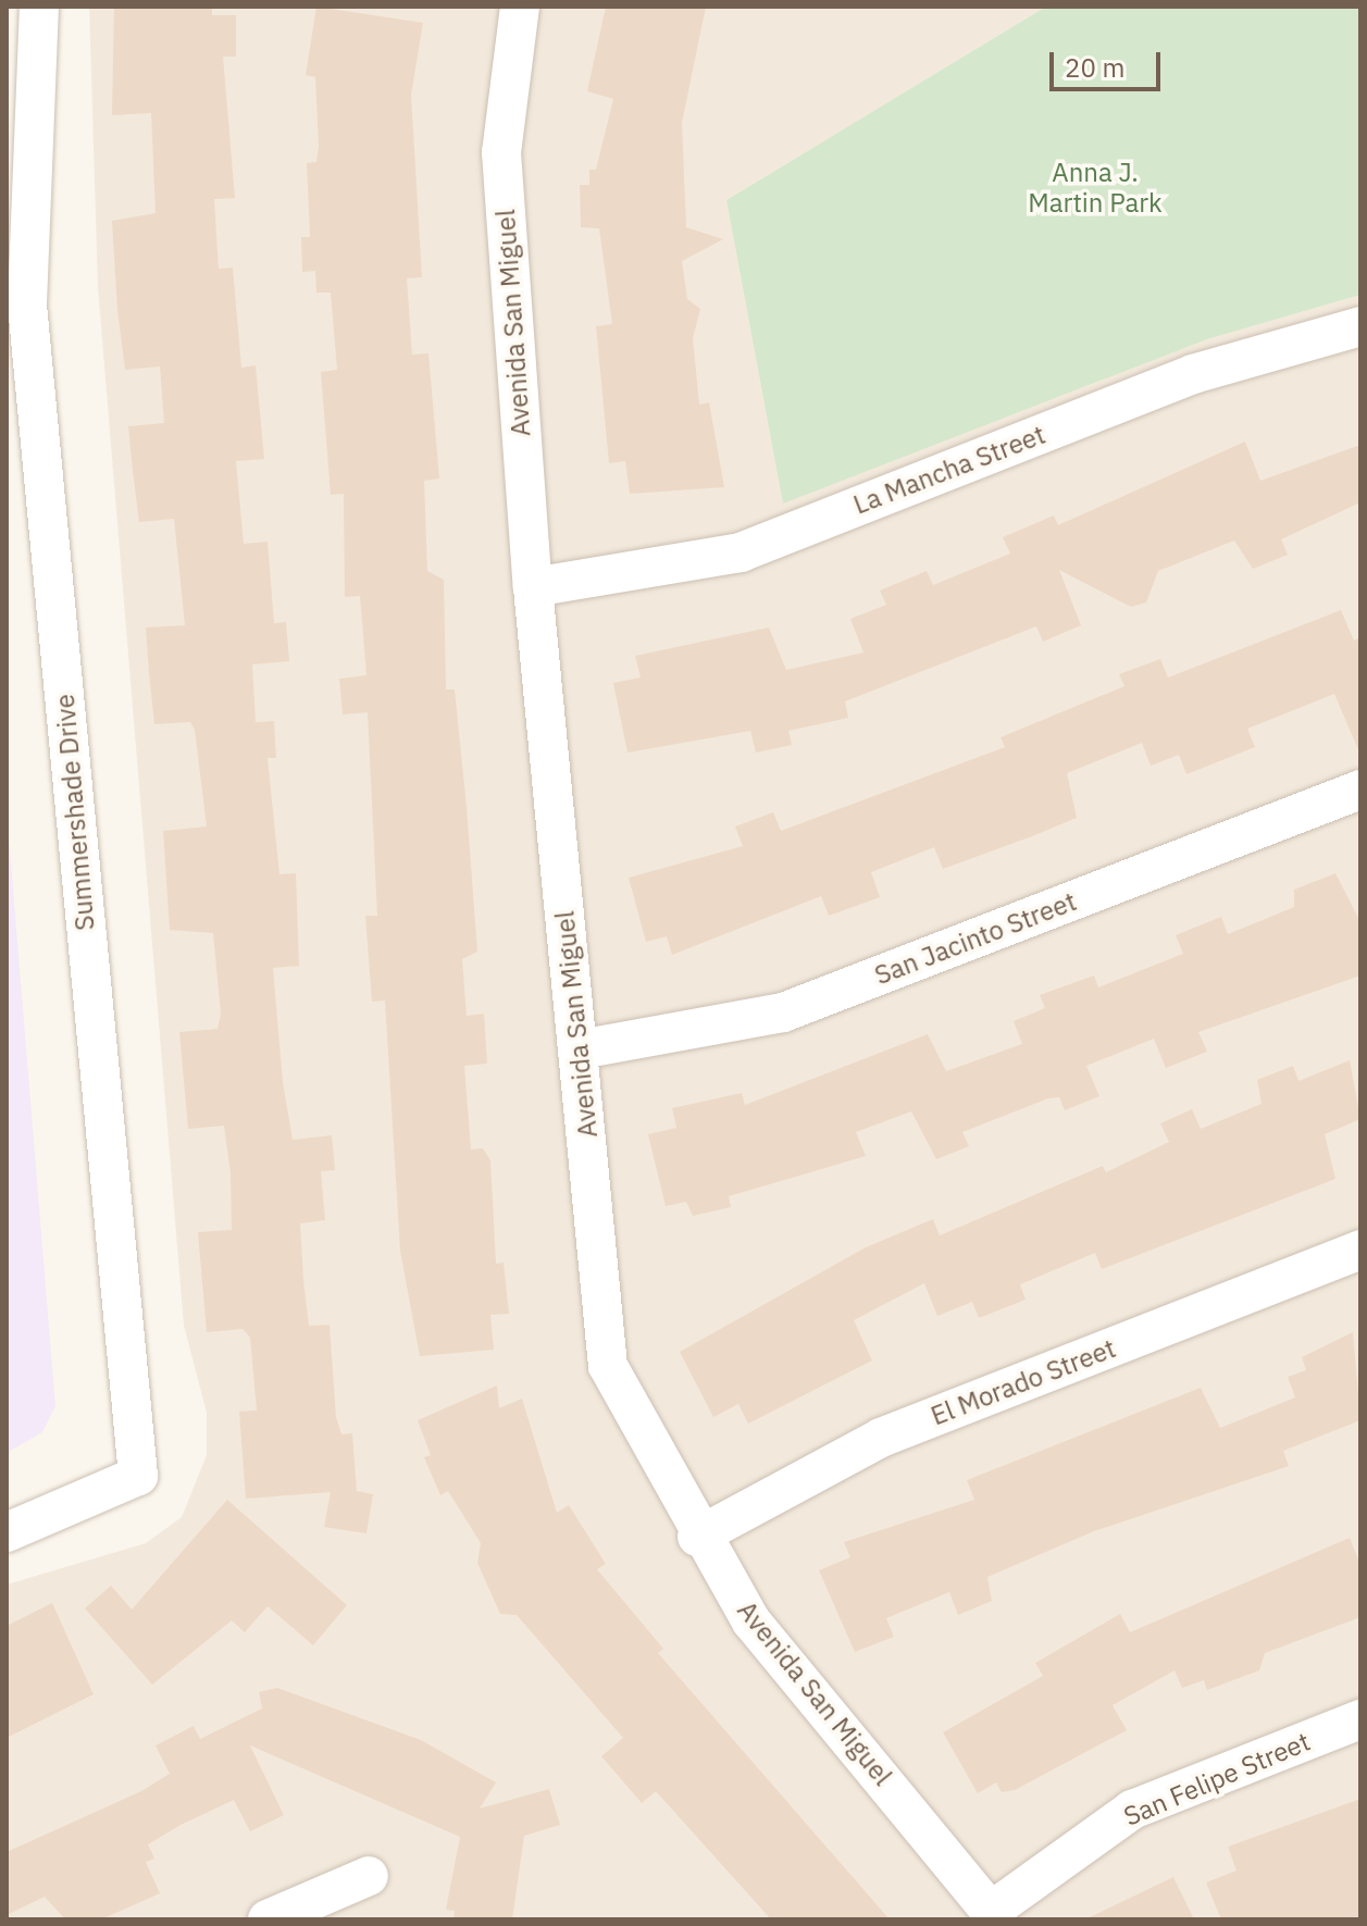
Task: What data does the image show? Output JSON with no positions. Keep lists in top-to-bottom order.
{
  "streets": {
    "street": [
      "Avenida San Miguel",
      "La Mancha Street",
      "Summershade Drive",
      "San Jacinto Street",
      "El Morado Street",
      "San Felipe Street"
    ]
  },
  "crossings": [
    ["Avenida San Miguel", "La Mancha Street"],
    ["Avenida San Miguel", "San Jacinto Street"],
    ["Avenida San Miguel", "El Morado Street"],
    ["Avenida San Miguel", "San Felipe Street"]
  ],
  "parks": ["Anna J. Martin Park"],
  "scale_bar": "20 m"
}
